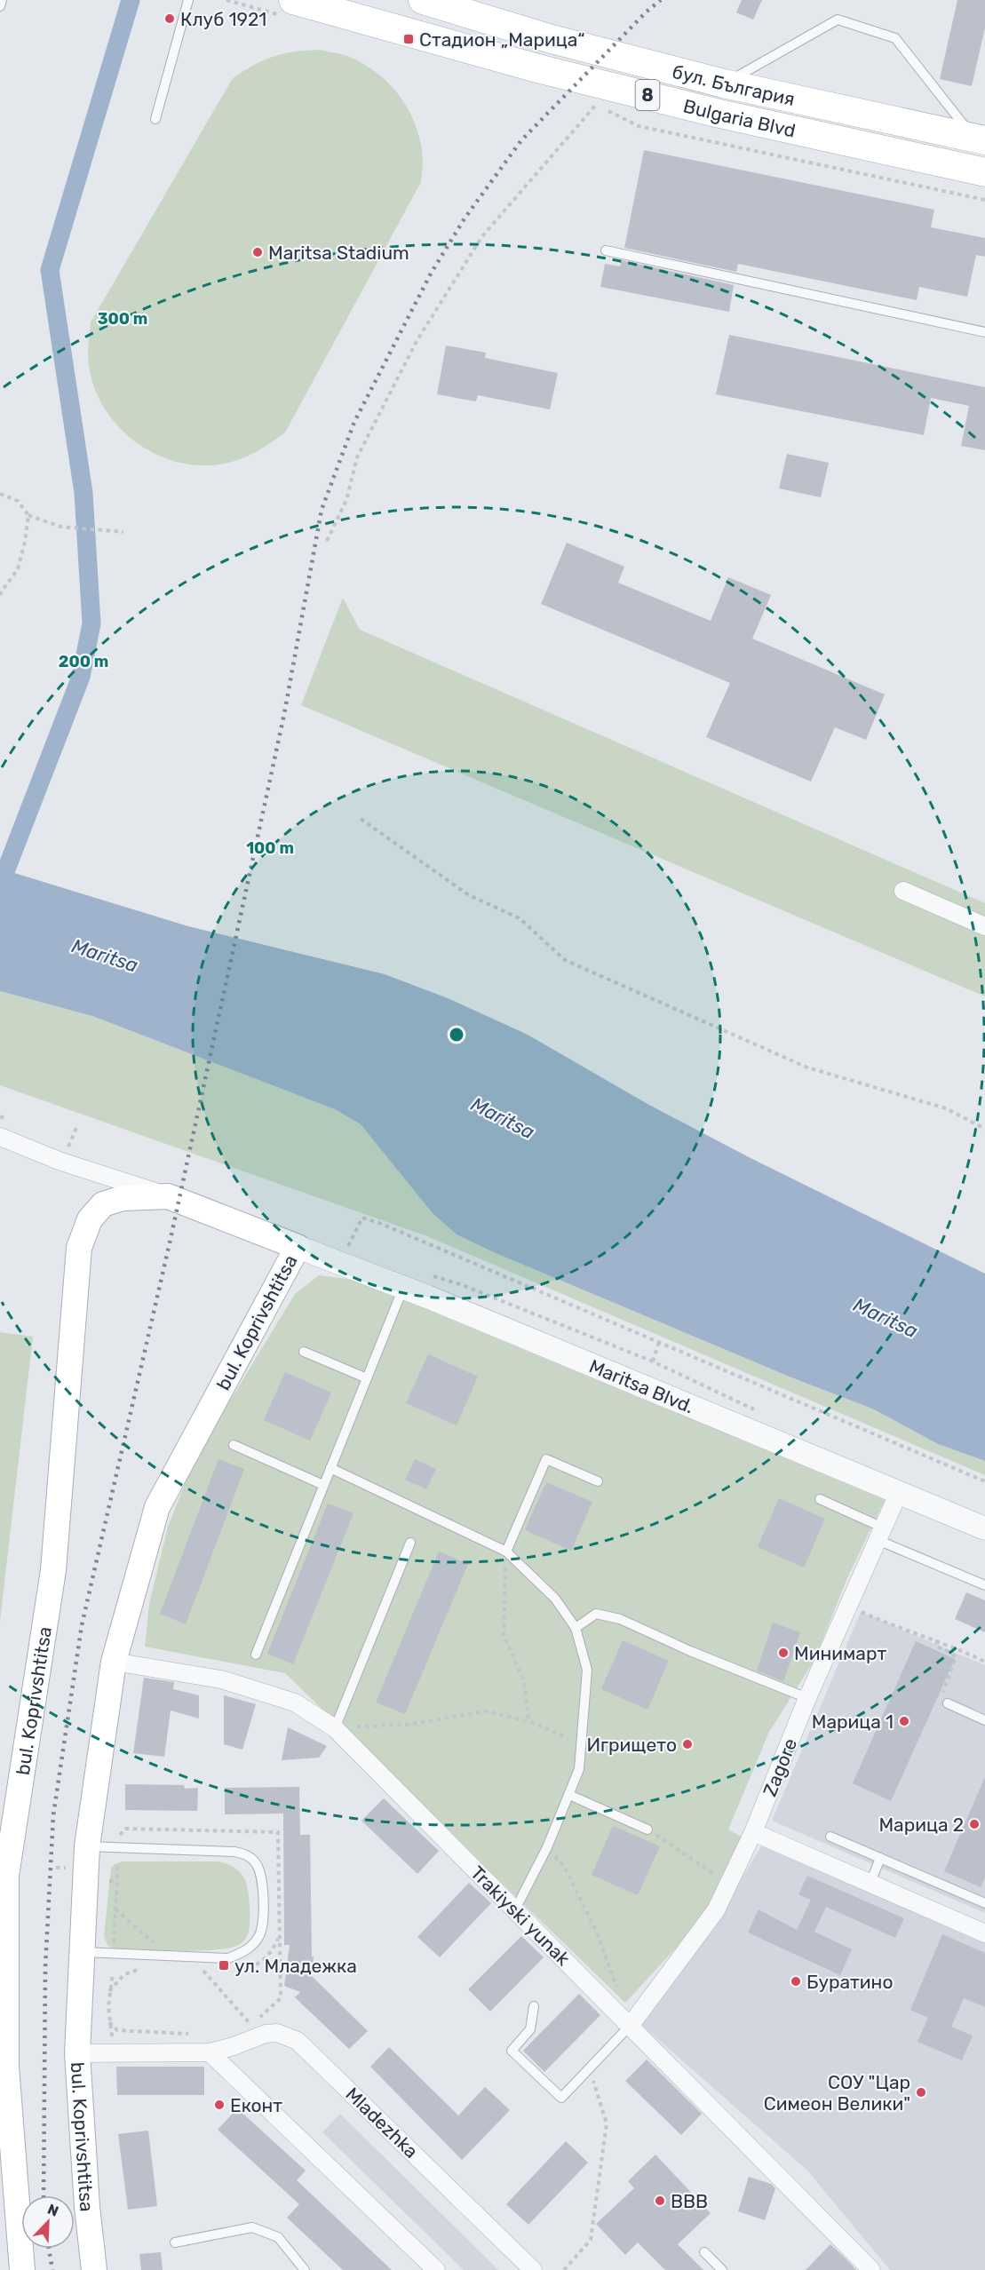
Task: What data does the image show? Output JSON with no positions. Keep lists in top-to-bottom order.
{
  "streets": {
    "main road": [
      "бул. България",
      "8",
      "Bulgaria Blvd",
      "bul. Koprivshtitsa"
    ],
    "street": [
      "Maritsa Blvd.",
      "Zagore",
      "Trakiyski yunak",
      "Mladezhka"
    ]
  },
  "crossings": [
    ["bul. Koprivshtitsa", "Maritsa Blvd."],
    ["bul. Koprivshtitsa", "Trakiyski yunak"],
    ["bul. Koprivshtitsa", "Mladezhka"],
    ["Maritsa Blvd.", "Zagore"],
    ["Zagore", "Trakiyski yunak"]
  ],
  "water": ["Maritsa"],
  "places": {
    "other": [
      "Клуб 1921",
      "Maritsa Stadium",
      "Минимарт",
      "Марица 1",
      "Игрището",
      "Марица 2",
      "Буратино",
      "СОУ \"Цар Симеон Велики\"",
      "Еконт",
      "ВВВ"
    ],
    "transit": ["Стадион „Марица“", "ул. Младежка"]
  },
  "north": "top right",
  "rings": ["300 m", "200 m", "100 m"]
}
